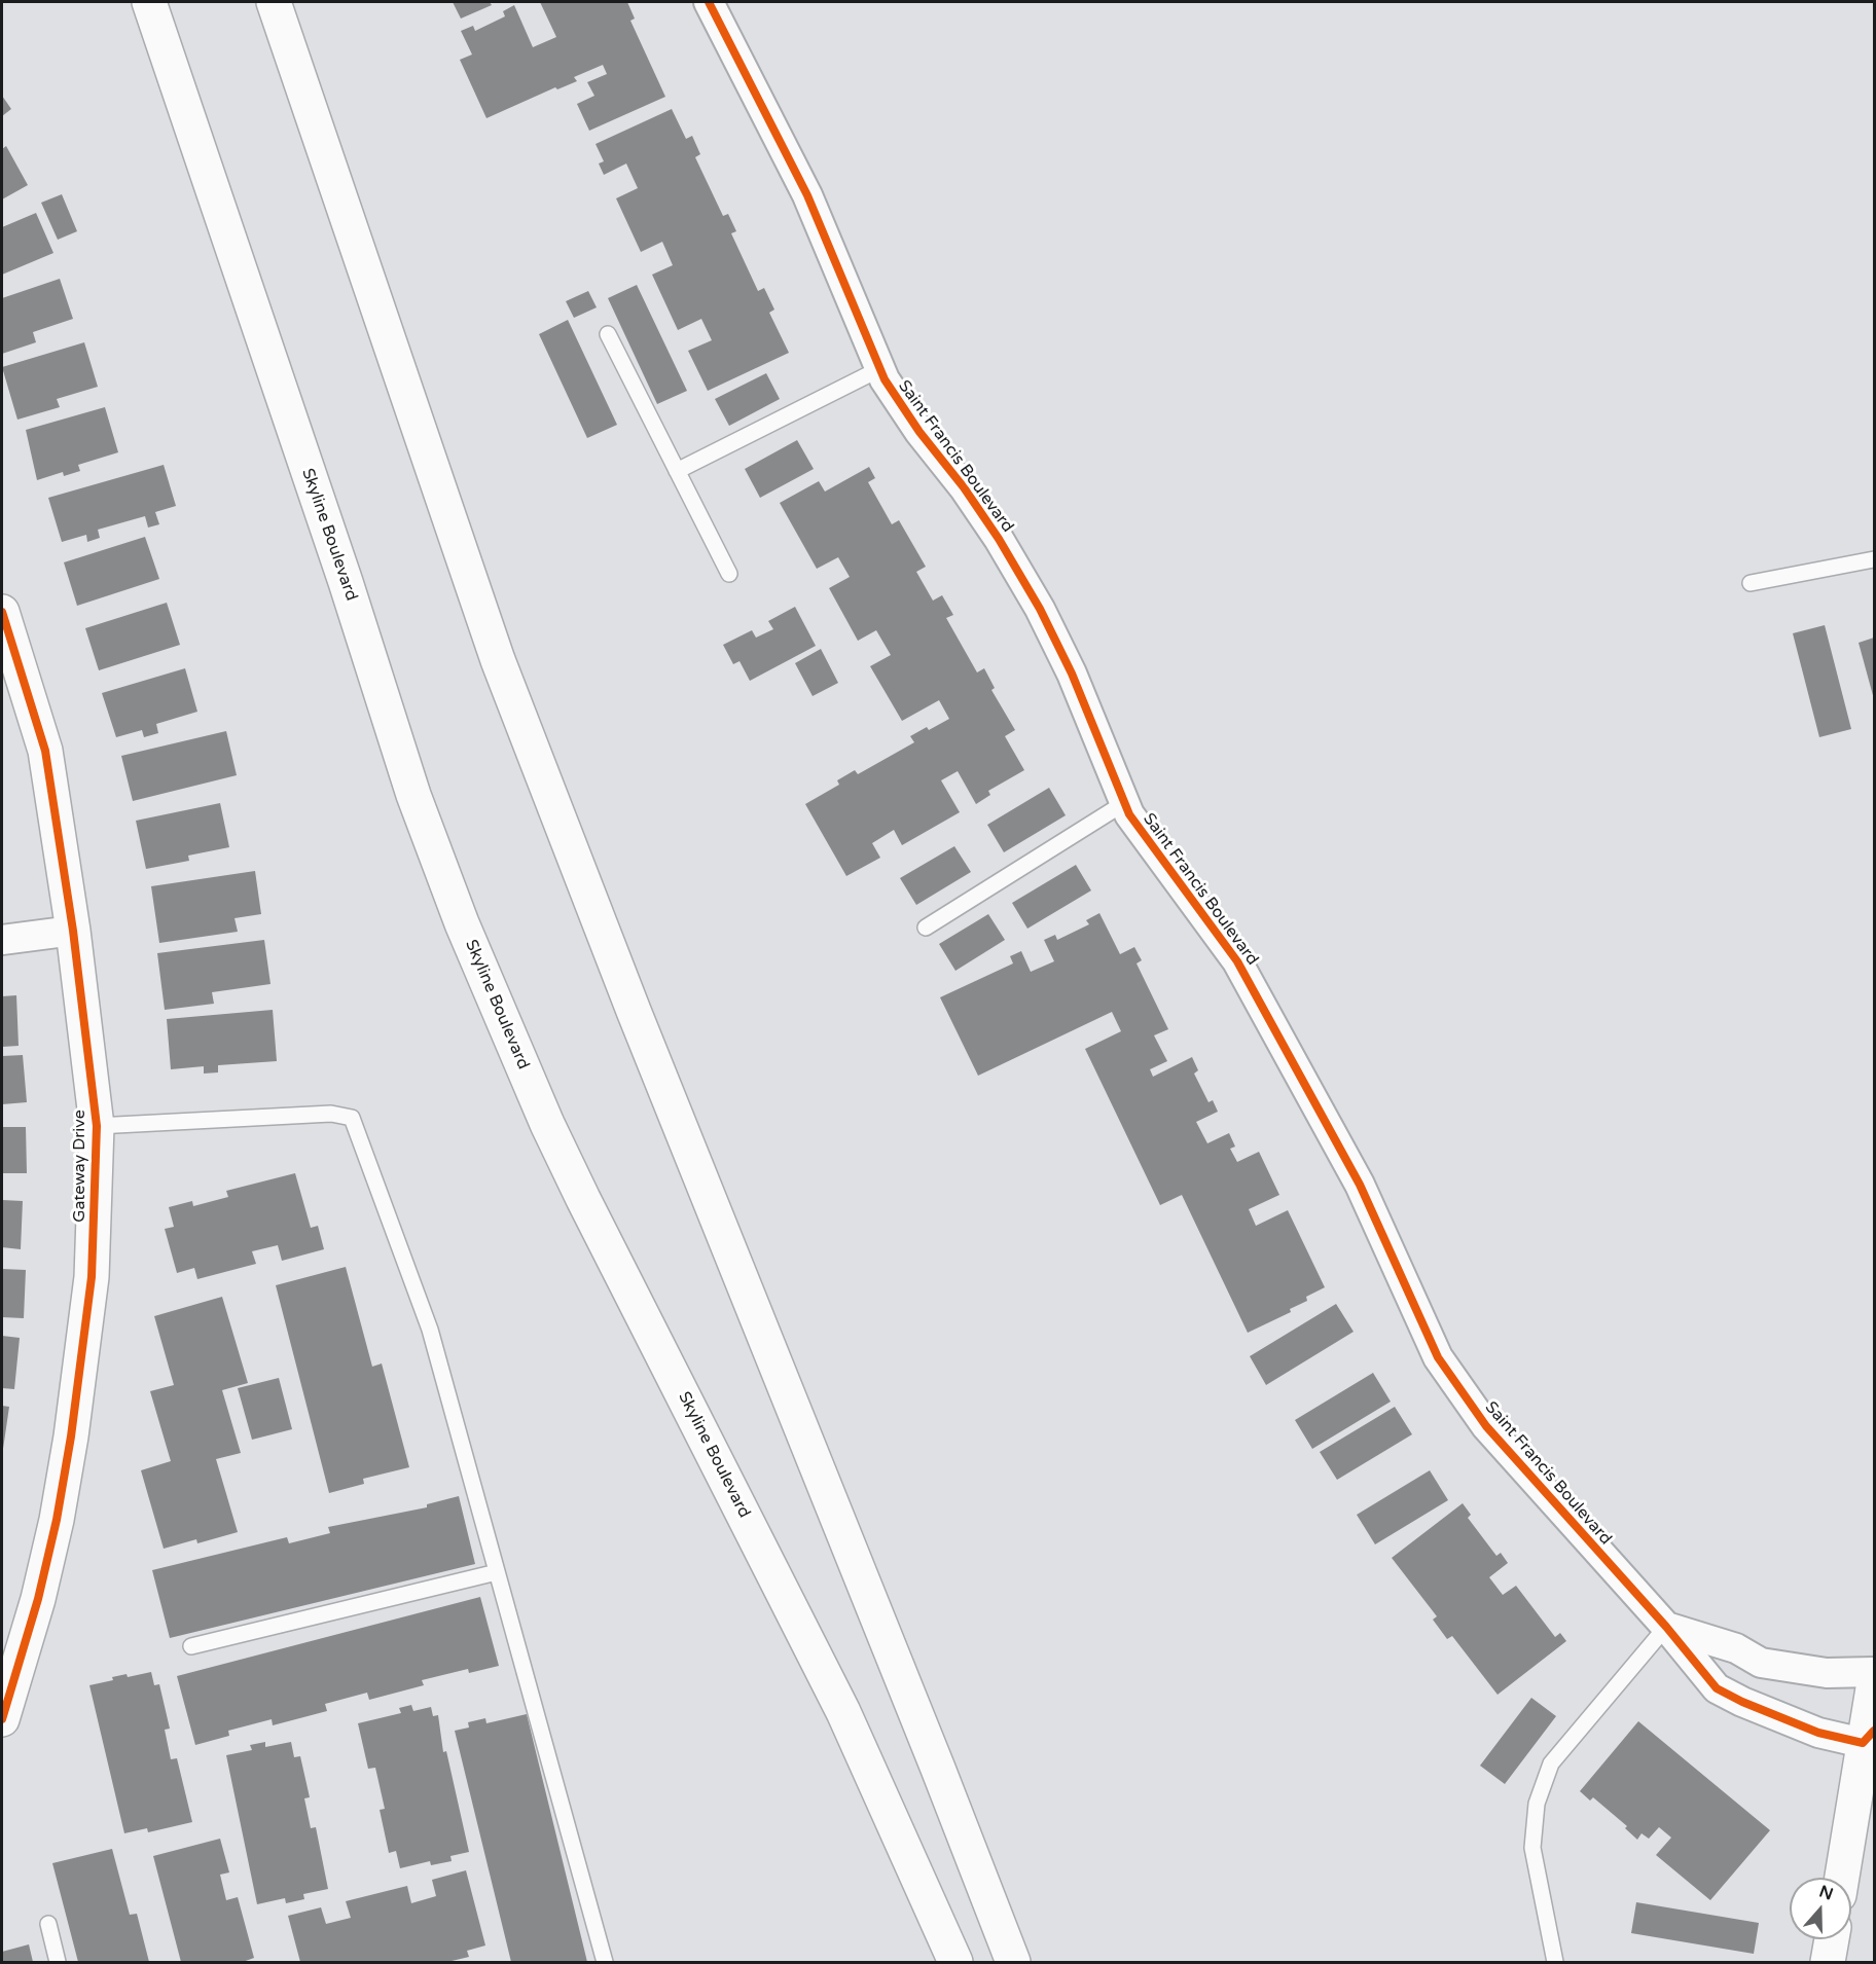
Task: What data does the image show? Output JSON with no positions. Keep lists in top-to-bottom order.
{
  "streets": {
    "main road": ["Skyline Boulevard", "Gateway Drive"],
    "street": ["Saint Francis Boulevard"]
  },
  "north": "top"
}
